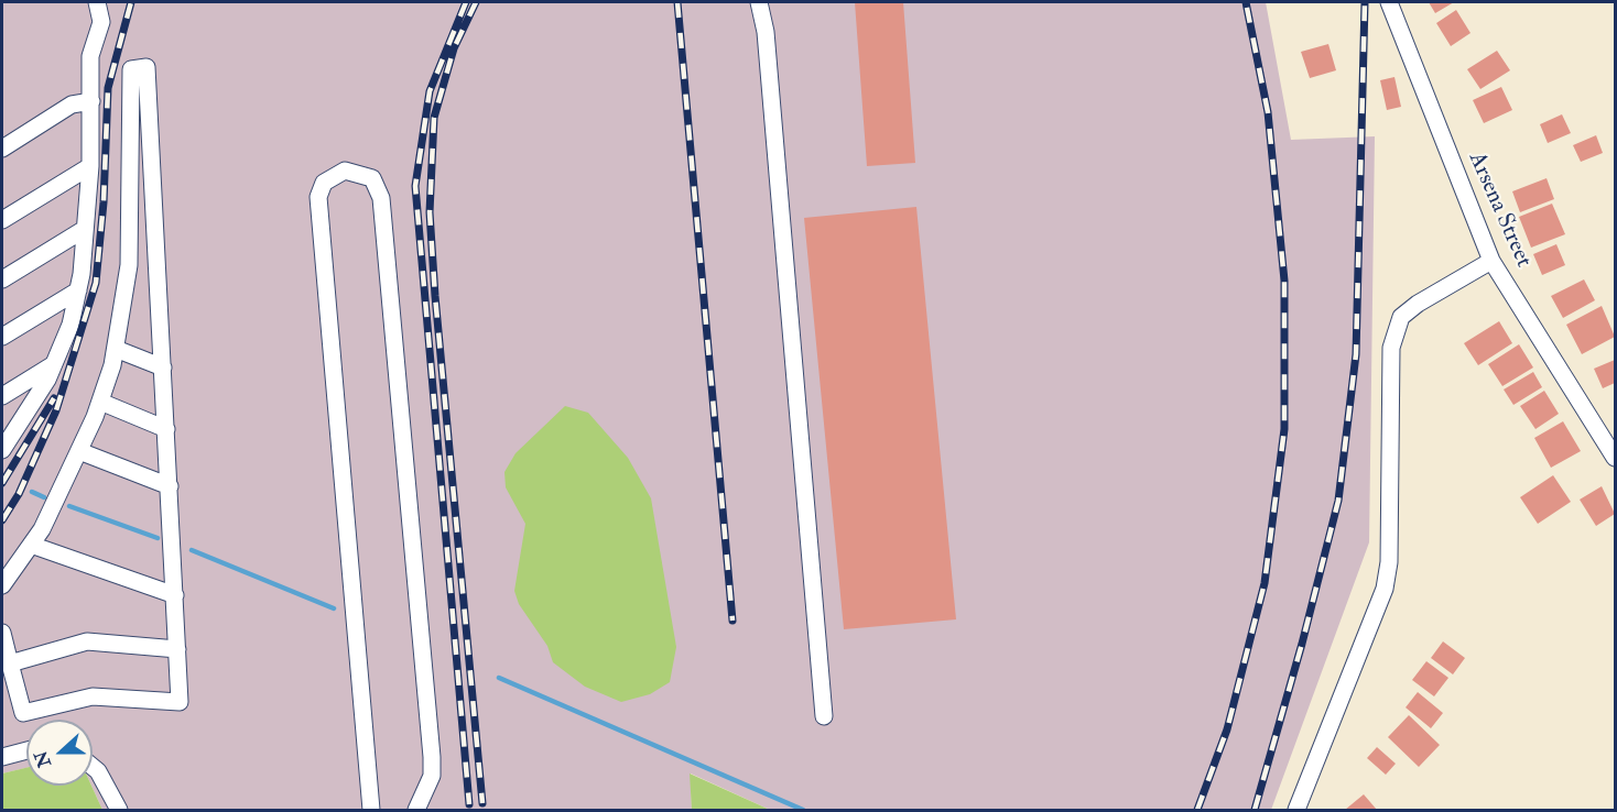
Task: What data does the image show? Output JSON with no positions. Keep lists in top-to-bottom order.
{
  "streets": {
    "street": ["Arsena Street"]
  },
  "north": "left"
}
